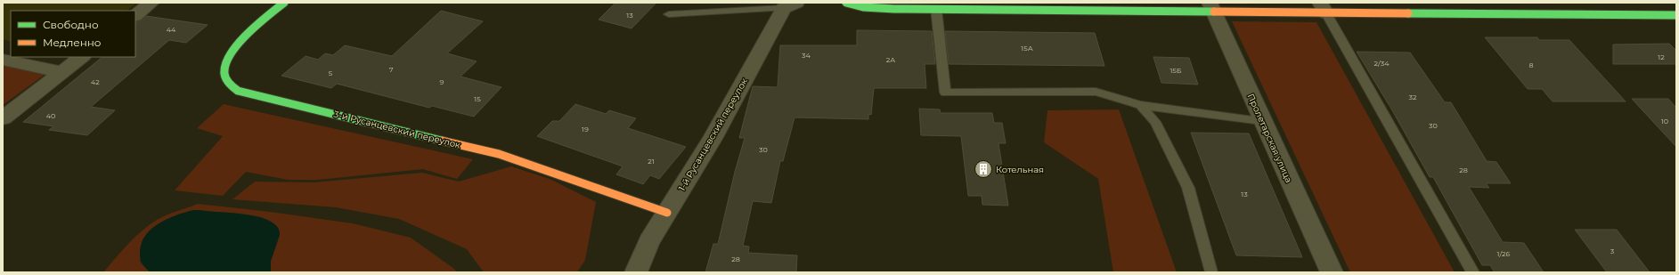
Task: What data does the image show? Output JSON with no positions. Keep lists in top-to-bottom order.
{
  "streets": {
    "street": ["3-й Русанцевский переулок", "1-й Русанцевский переулок", "Пролетарская улица"]
  },
  "crossings": [
    ["3-й Русанцевский переулок", "1-й Русанцевский переулок"]
  ],
  "places": {
    "building": ["Котельная"]
  },
  "house_numbers": [
    "13",
    "44",
    "15А",
    "34",
    "12",
    "2А",
    "2/34",
    "8",
    "7",
    "15Б",
    "5",
    "42",
    "9",
    "32",
    "15",
    "40",
    "10",
    "30",
    "19",
    "30",
    "21",
    "28",
    "13",
    "3",
    "1/26",
    "28"
  ],
  "legend": ["Свободно", "Медленно"]
}
